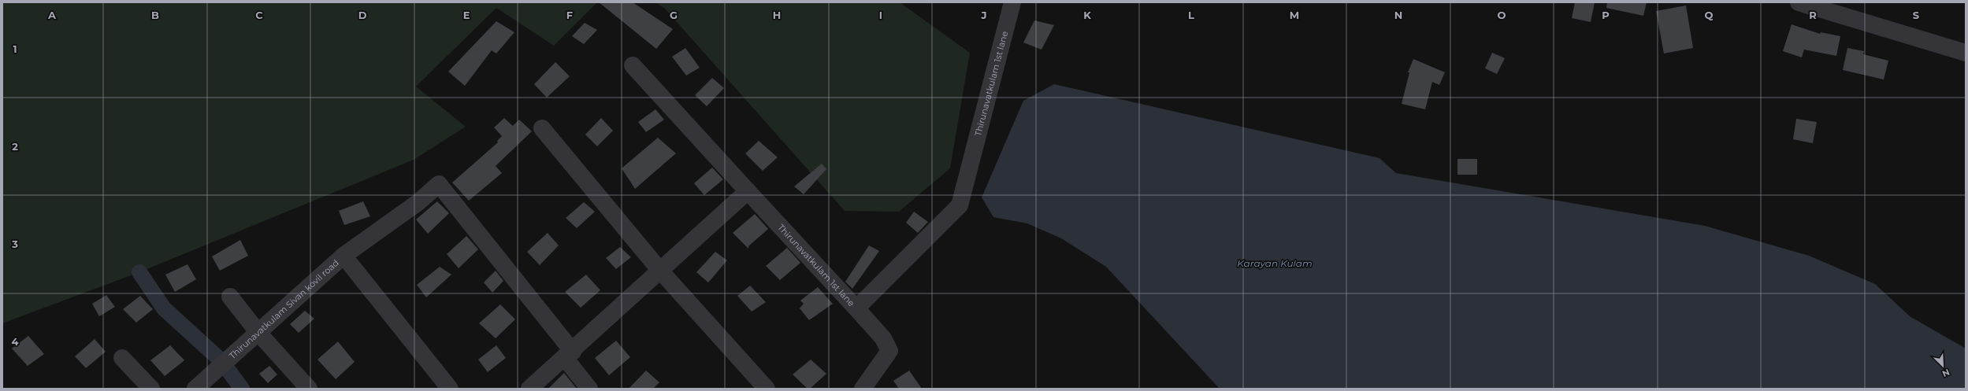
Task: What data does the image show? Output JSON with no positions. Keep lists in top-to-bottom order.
{
  "streets": {
    "street": ["Thirunavatkulam 1st lane", "Thirunavatkulam Sivan kovil road"]
  },
  "water": ["Karayan Kulam"],
  "north": "bottom right",
  "grid": {
    "columns": [
      "A",
      "B",
      "C",
      "D",
      "E",
      "F",
      "G",
      "H",
      "I",
      "J",
      "K",
      "L",
      "M",
      "N",
      "O",
      "P",
      "Q",
      "R",
      "S"
    ],
    "rows": [
      "1",
      "2",
      "3",
      "4"
    ]
  }
}
